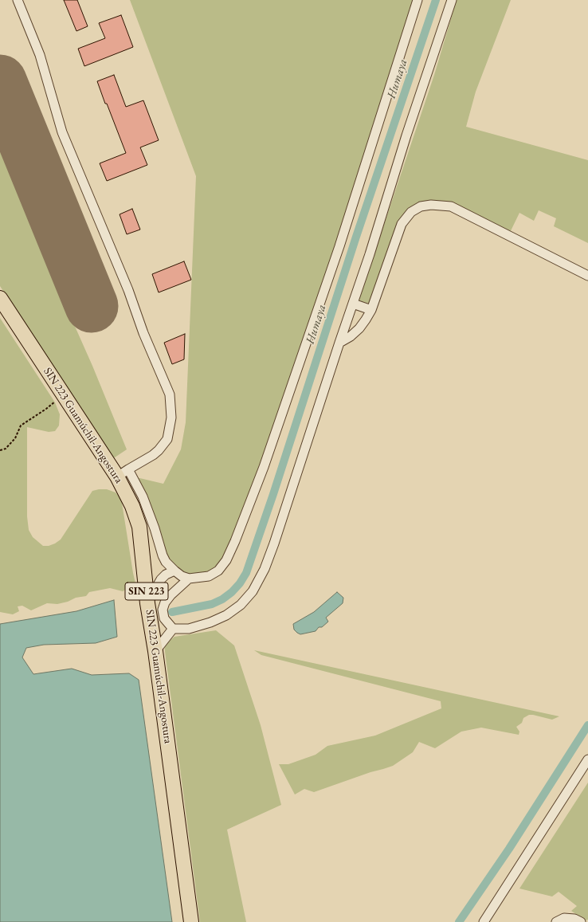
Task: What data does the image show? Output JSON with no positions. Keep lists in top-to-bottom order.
{
  "streets": {
    "main road": ["SIN 223 Guamúchil-Angostura", "SIN 223"]
  },
  "water": ["Humaya"]
}
